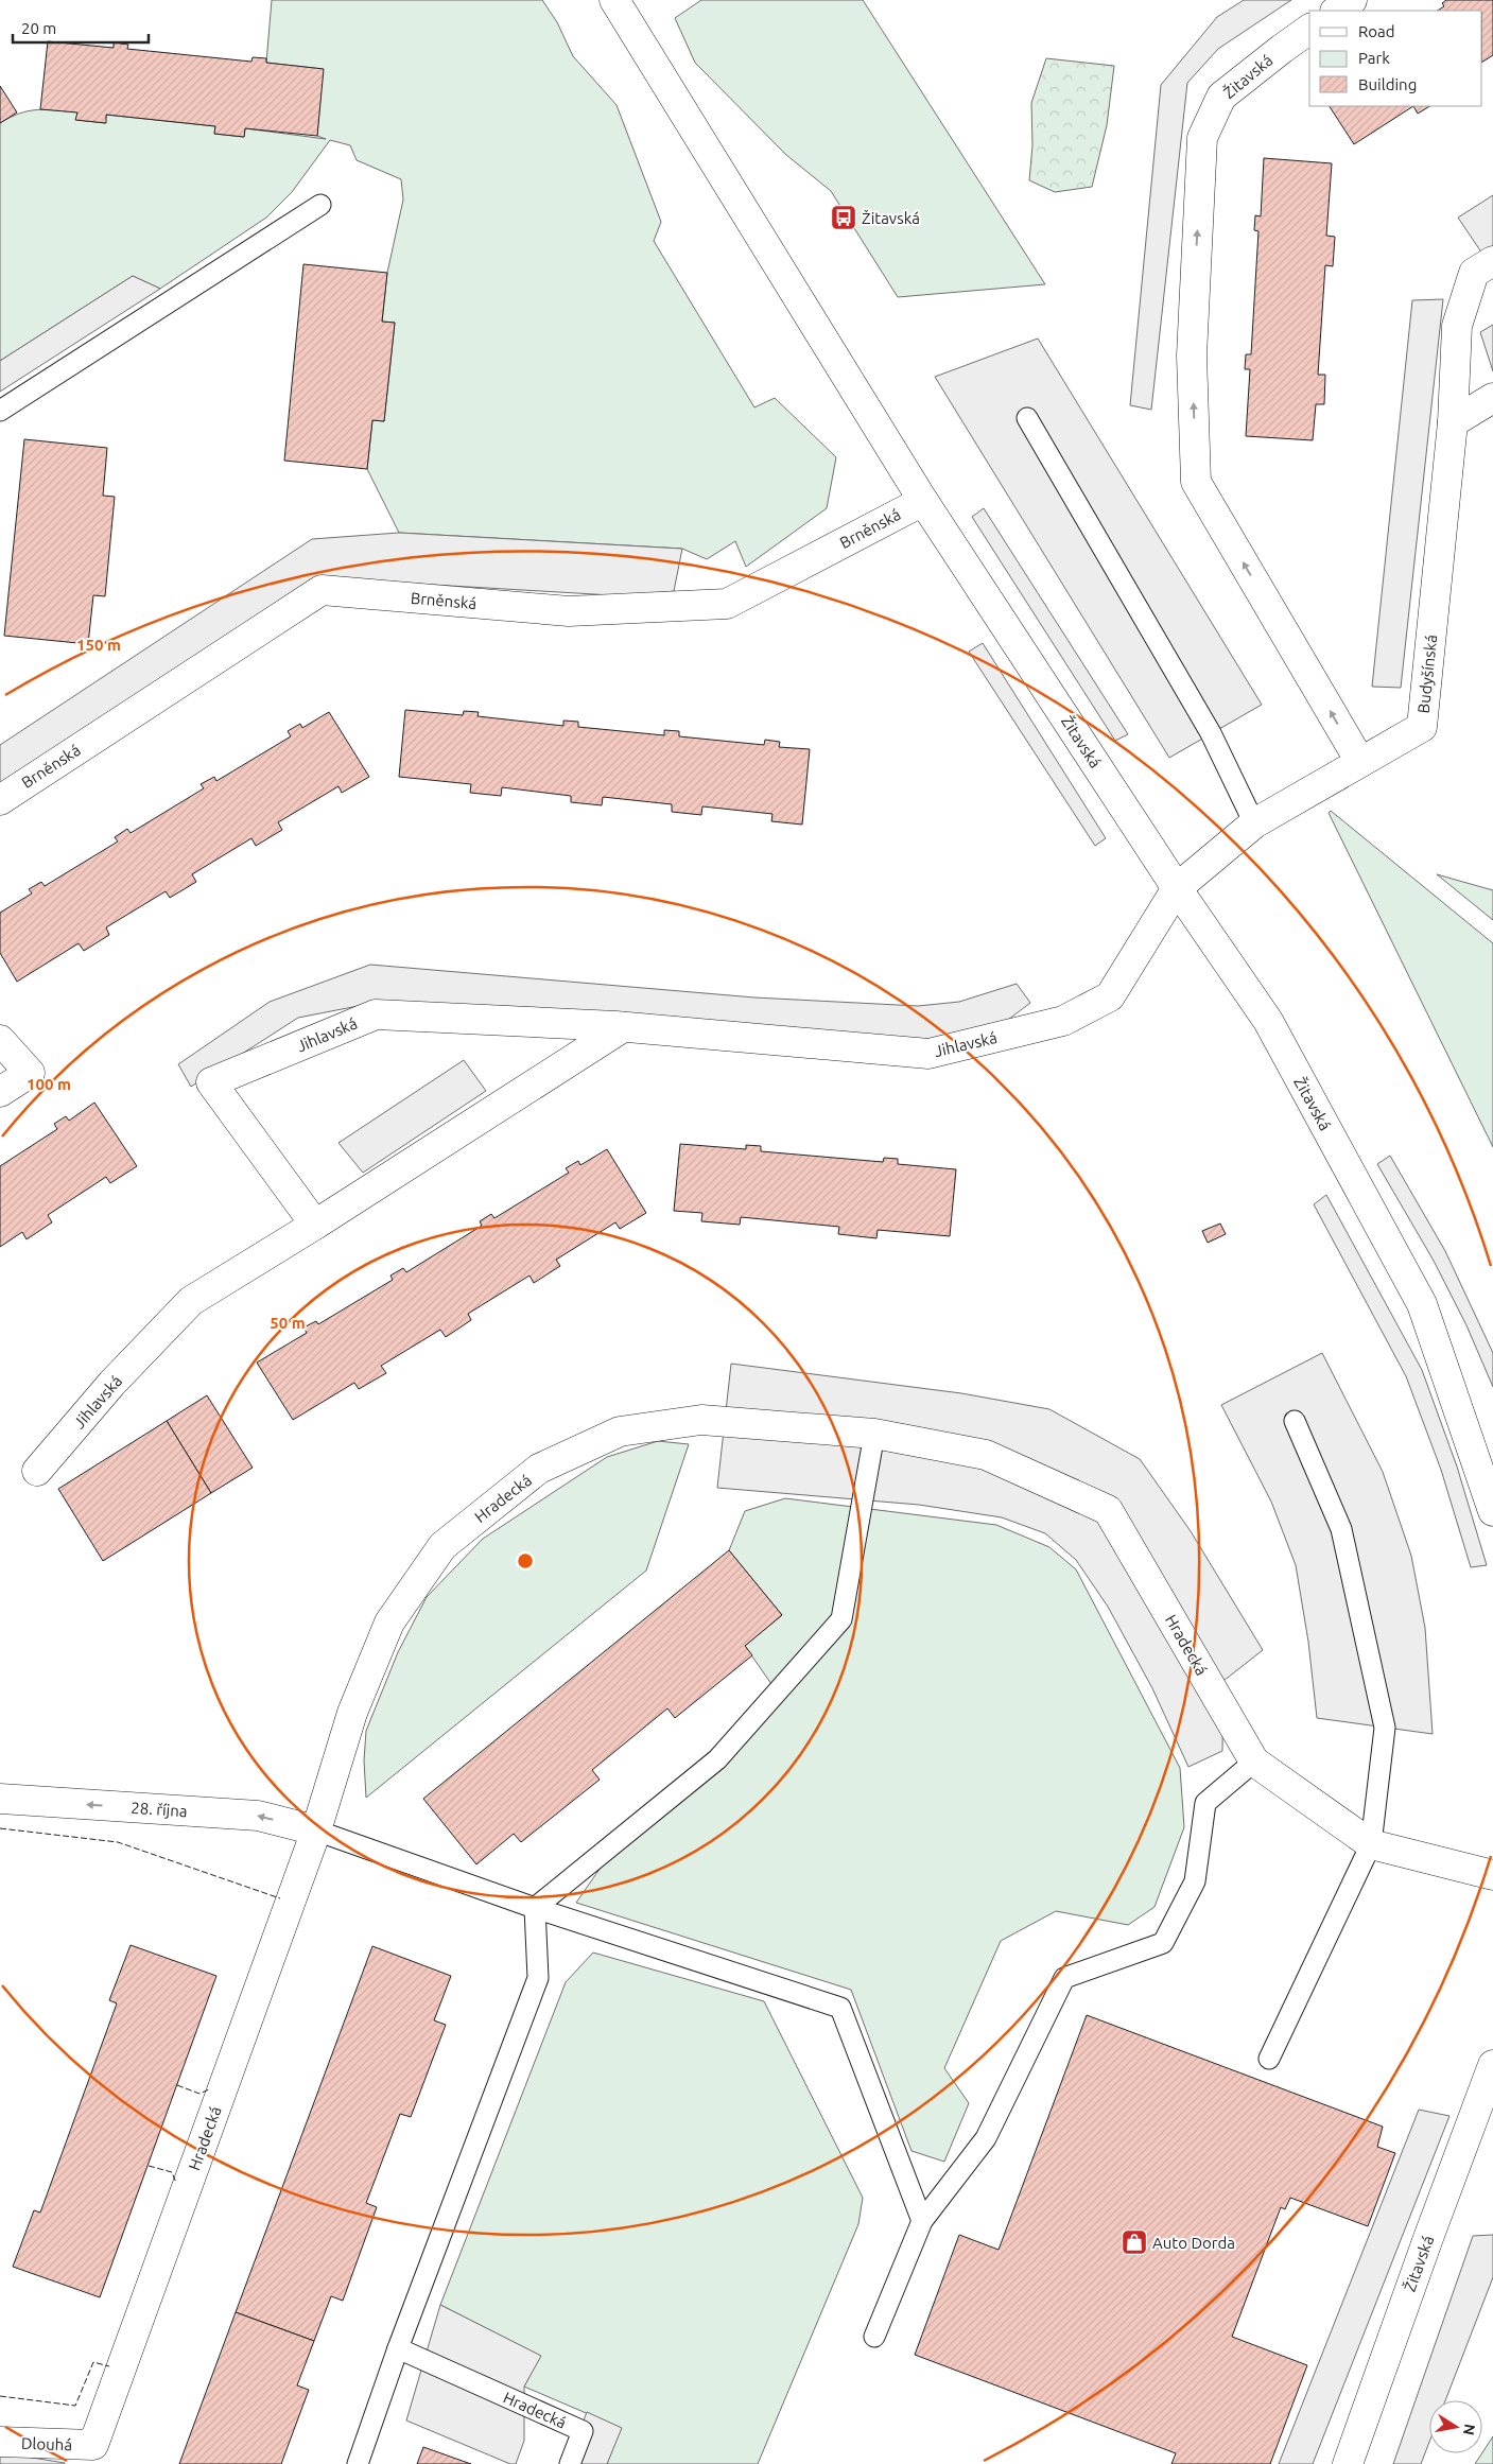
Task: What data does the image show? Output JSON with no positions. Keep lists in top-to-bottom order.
{
  "streets": {
    "street": [
      "Žitavská",
      "Brněnská",
      "Budyšínská",
      "Jihlavská",
      "Hradecká",
      "28. října",
      "Dlouhá"
    ]
  },
  "crossings": [
    ["Žitavská", "Brněnská"],
    ["Žitavská", "Budyšínská"],
    ["Žitavská", "Jihlavská"],
    ["Budyšínská", "Jihlavská"],
    ["Hradecká", "28. října"],
    ["Hradecká", "Dlouhá"]
  ],
  "one_way": ["28. října"],
  "places": {
    "bus stop": ["Žitavská"],
    "shop": ["Auto Dorda"]
  },
  "legend": ["Road", "Park", "Building"],
  "scale_bar": "20 m",
  "north": "right",
  "rings": ["150 m", "100 m", "50 m"]
}
